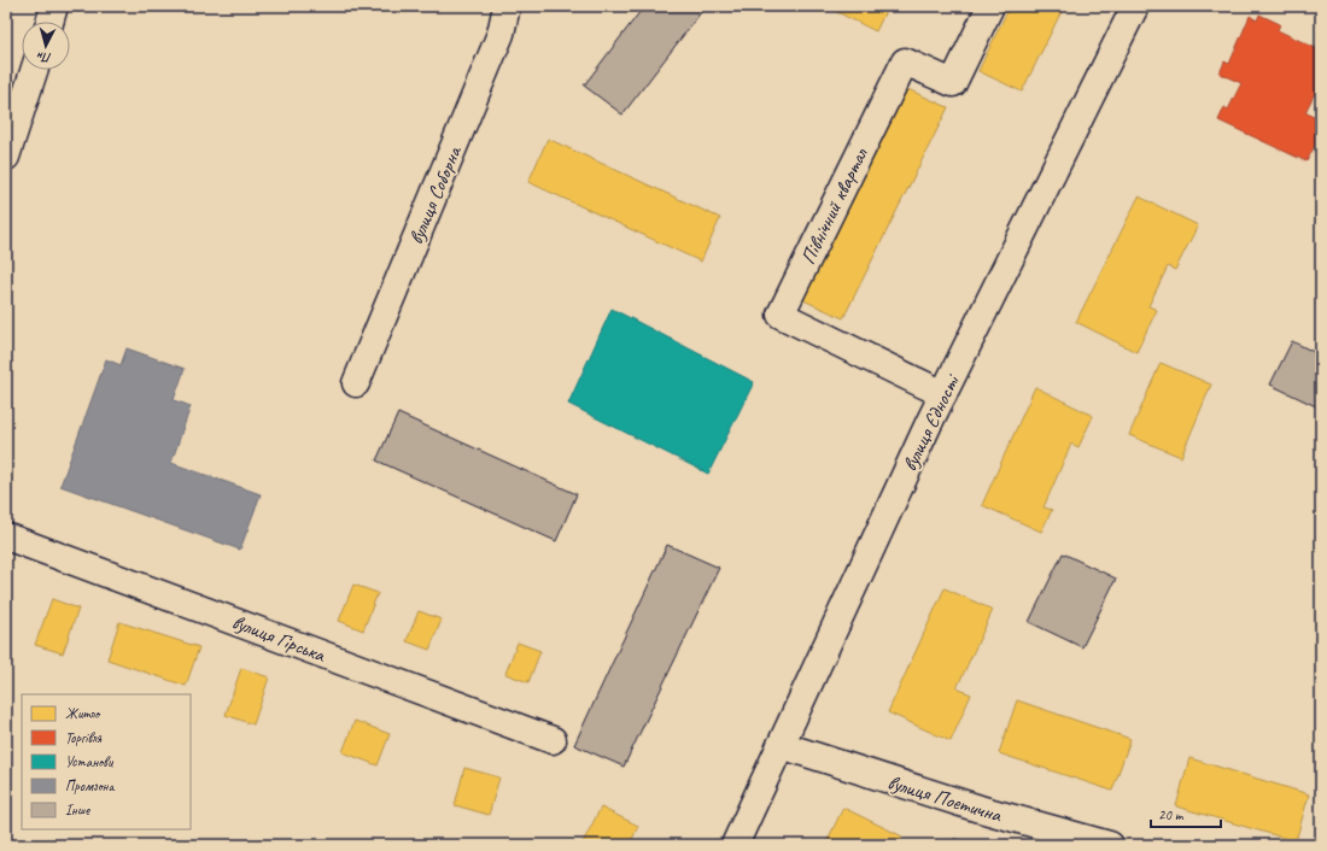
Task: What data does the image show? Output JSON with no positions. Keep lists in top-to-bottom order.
{
  "streets": {
    "street": [
      "вулиця Соборна",
      "Північний квартал",
      "вулиця Єдності",
      "вулиця Гірська",
      "вулиця Поетична"
    ]
  },
  "crossings": [
    ["Північний квартал", "вулиця Єдності"],
    ["вулиця Єдності", "вулиця Поетична"]
  ],
  "legend": [
    "Житло",
    "Торгівля",
    "Установи",
    "Промзона",
    "Інше"
  ],
  "scale_bar": "20 m",
  "north": "bottom"
}
